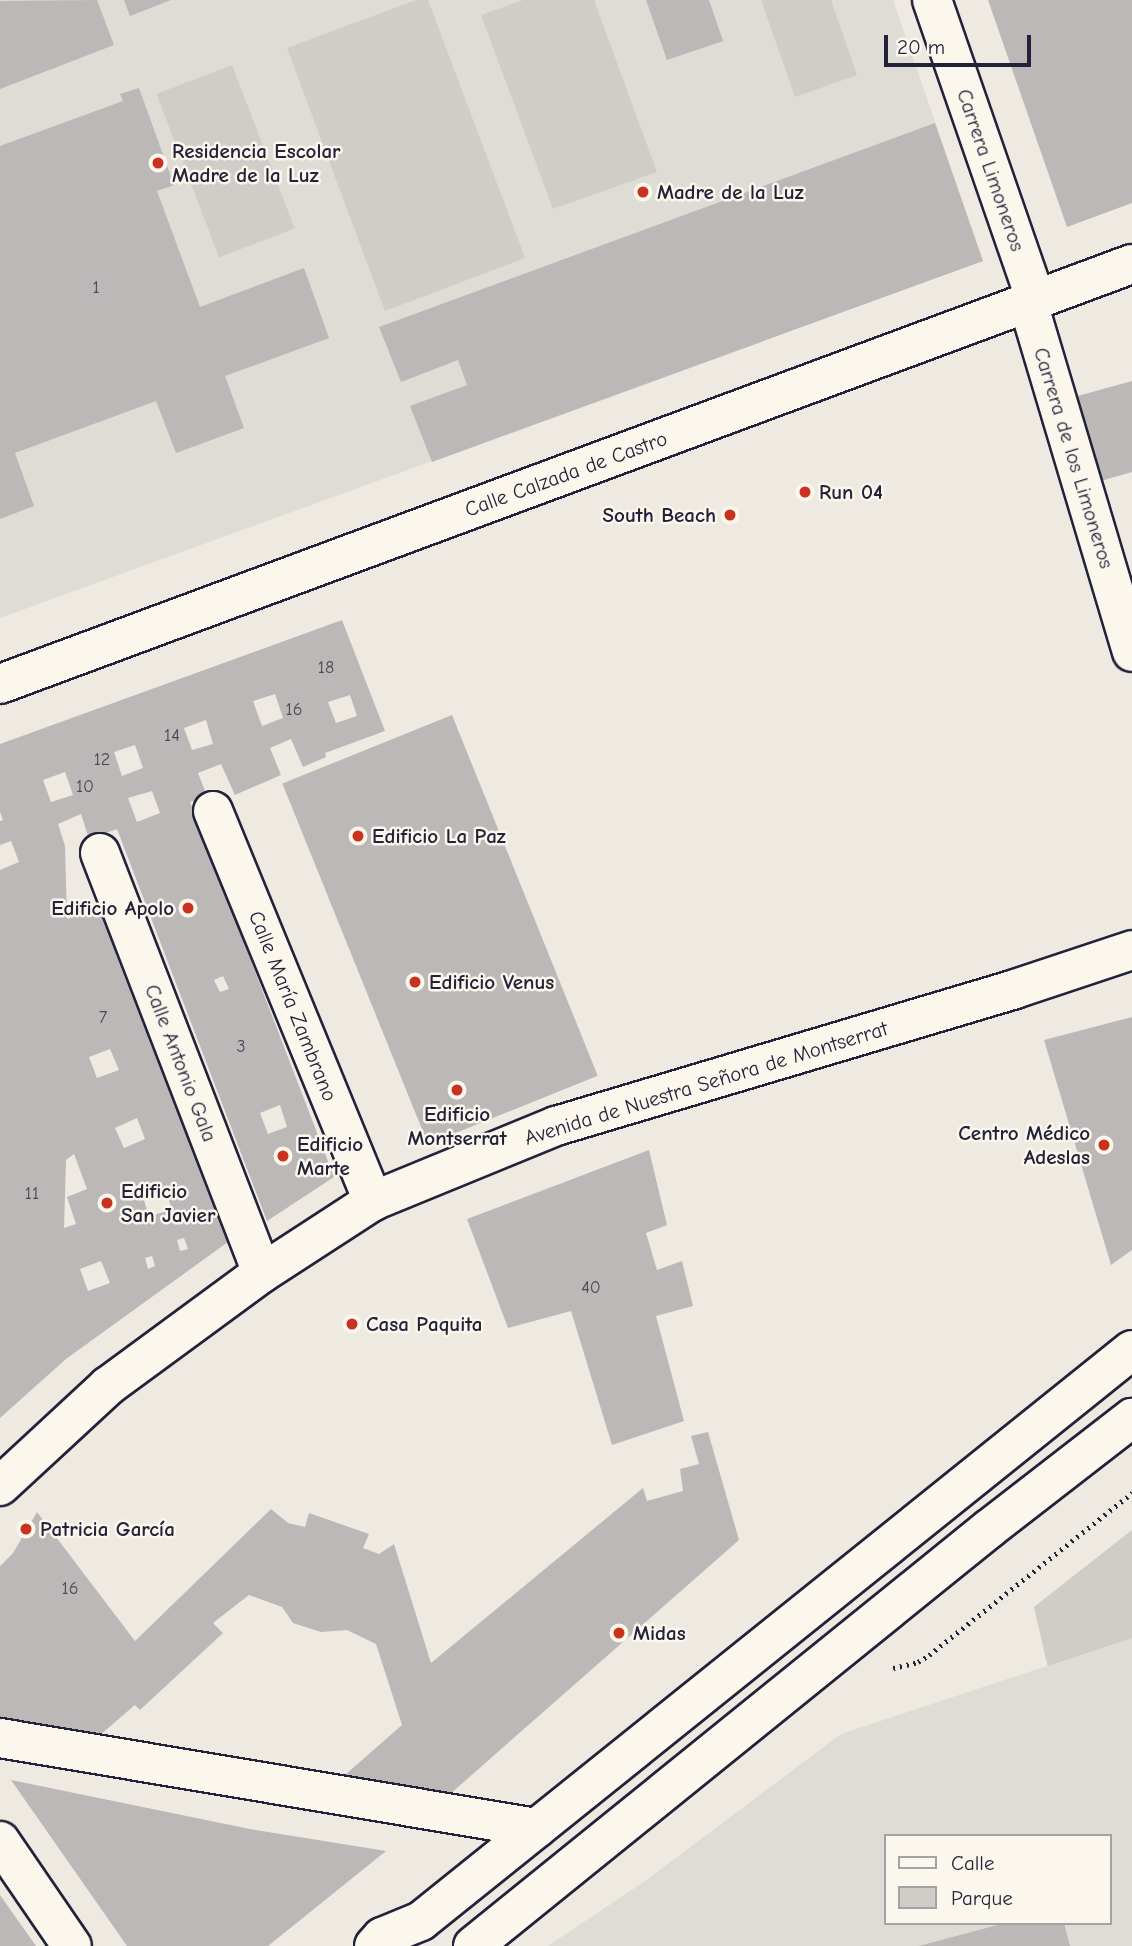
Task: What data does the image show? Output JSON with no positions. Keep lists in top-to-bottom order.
{
  "streets": {
    "street": [
      "Carrera Limoneros",
      "Carrera de los Limoneros",
      "Calle Calzada de Castro",
      "Calle María Zambrano",
      "Calle Antonio Gala",
      "Avenida de Nuestra Señora de Montserrat"
    ]
  },
  "crossings": [
    ["Carrera Limoneros", "Carrera de los Limoneros"],
    ["Carrera Limoneros", "Calle Calzada de Castro"],
    ["Carrera de los Limoneros", "Calle Calzada de Castro"],
    ["Calle María Zambrano", "Avenida de Nuestra Señora de Montserrat"],
    ["Calle Antonio Gala", "Avenida de Nuestra Señora de Montserrat"]
  ],
  "places": [
    "Residencia Escolar Madre de la Luz",
    "Madre de la Luz",
    "Run 04",
    "South Beach",
    "Edificio La Paz",
    "Edificio Apolo",
    "Edificio Venus",
    "Edificio Montserrat",
    "Centro Médico Adeslas",
    "Edificio Marte",
    "Edificio San Javier",
    "Casa Paquita",
    "Patricia García",
    "Midas"
  ],
  "house_numbers": [
    "1",
    "18",
    "16",
    "14",
    "12",
    "10",
    "7",
    "3",
    "11",
    "40",
    "16"
  ],
  "legend": ["Calle", "Parque"],
  "scale_bar": "20 m"
}
